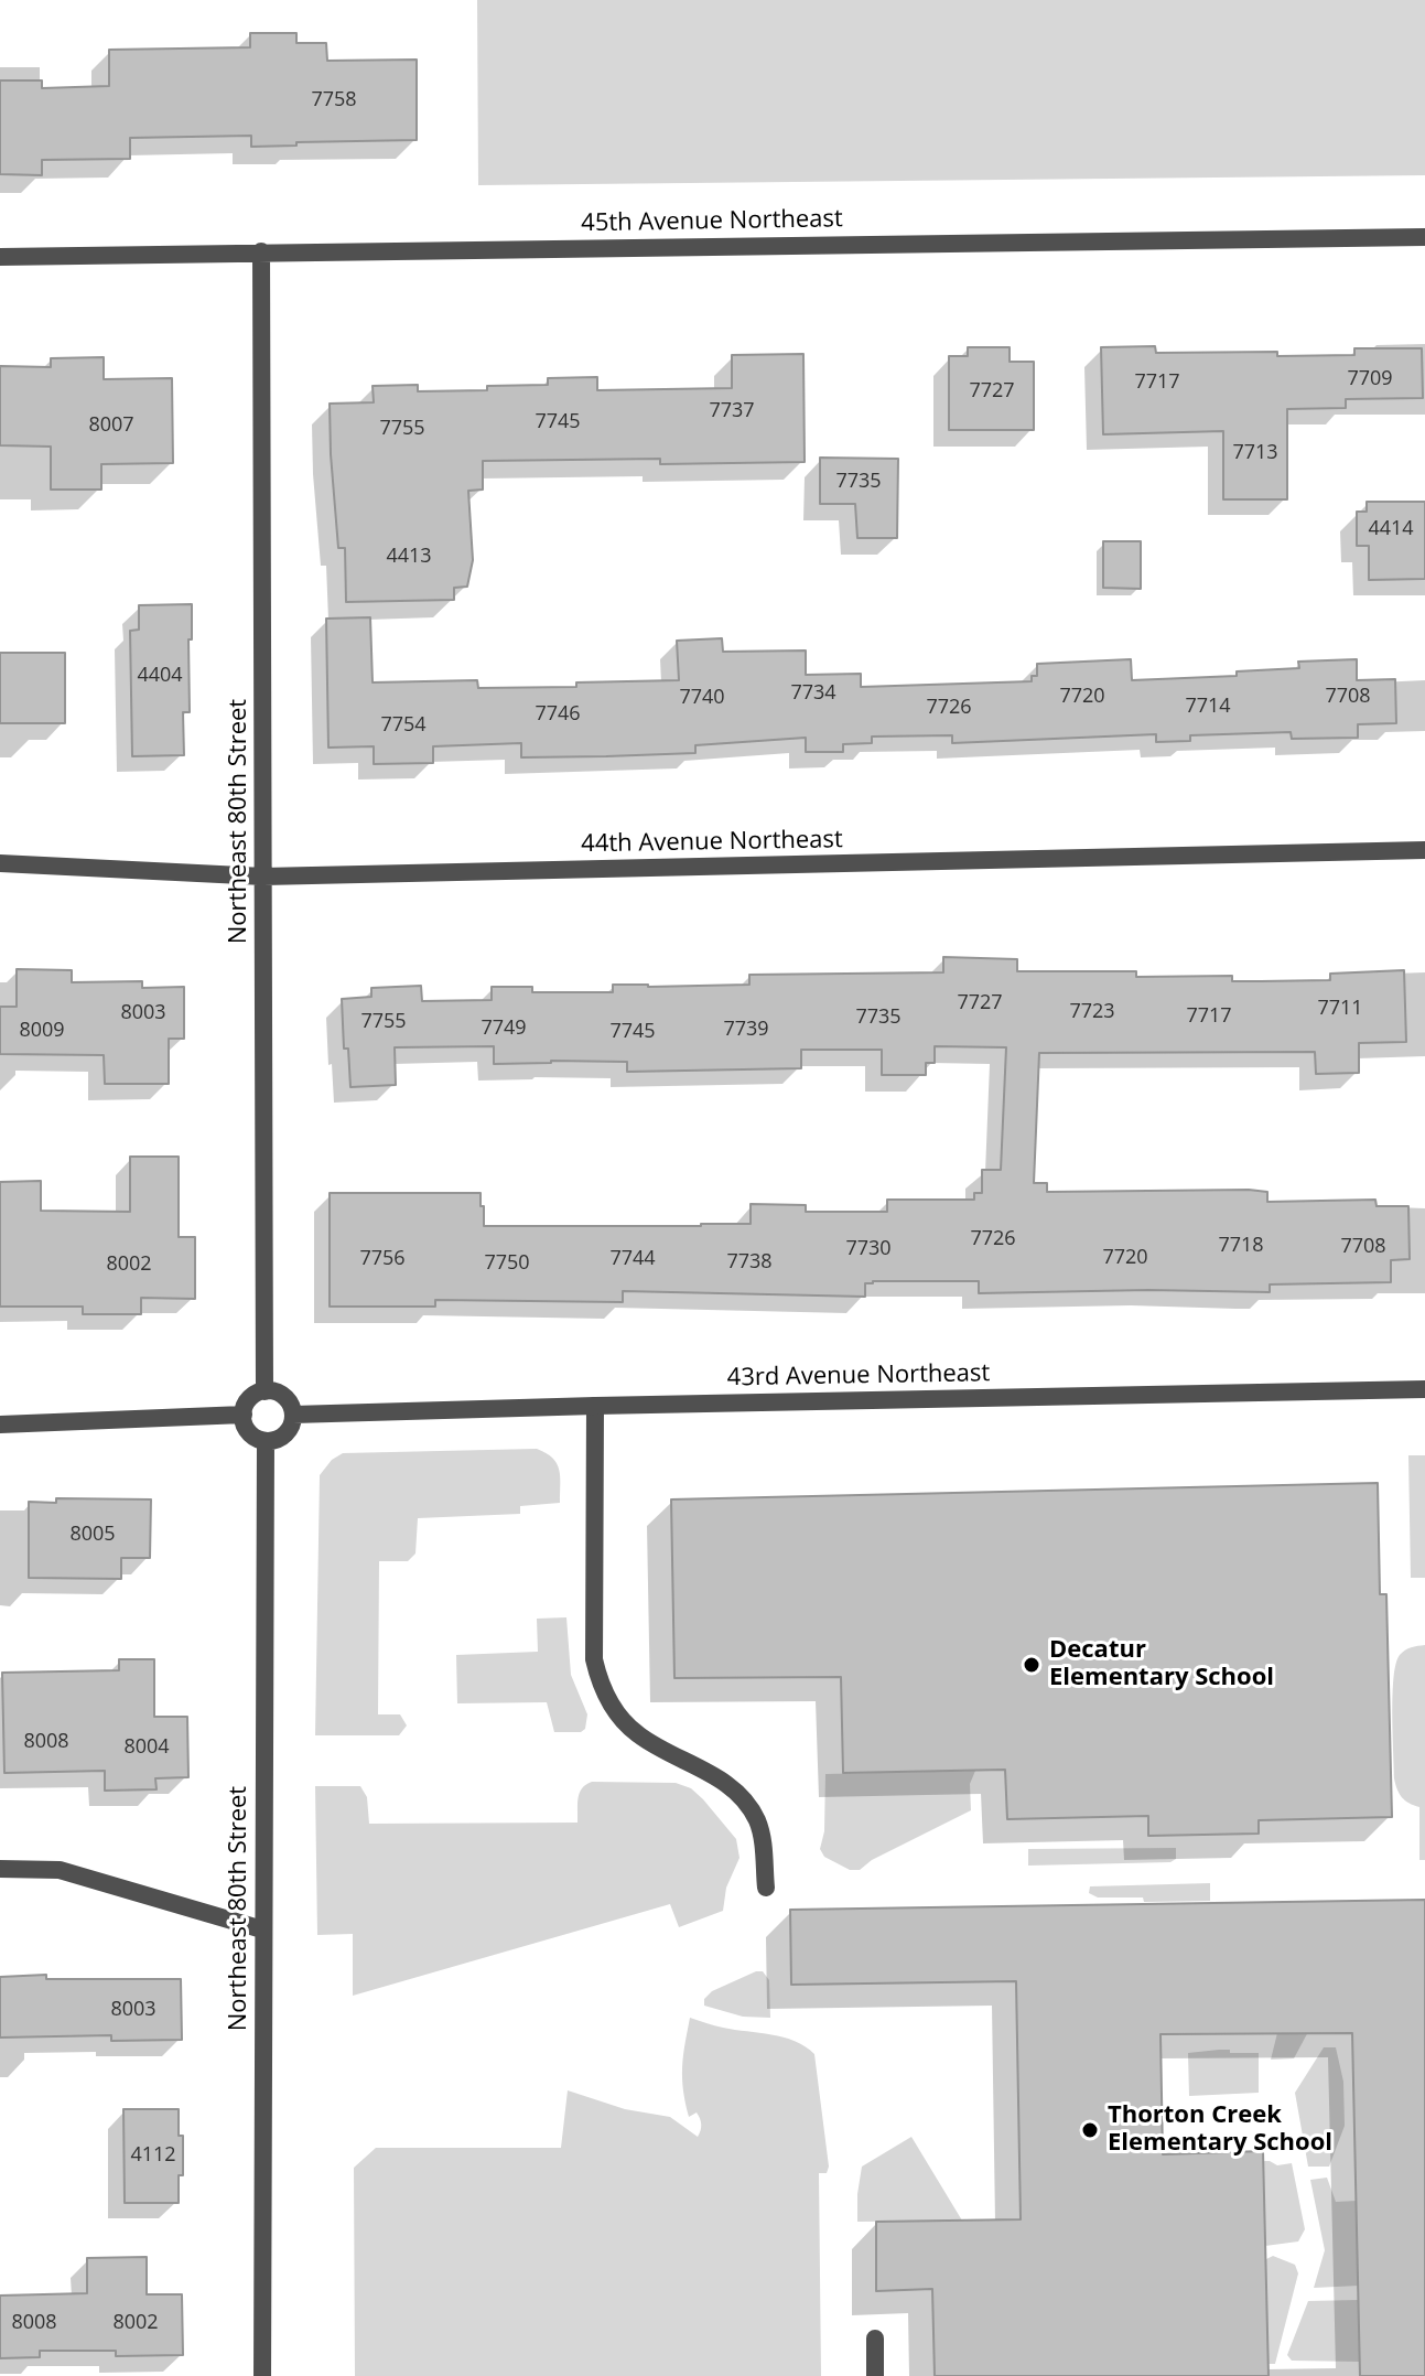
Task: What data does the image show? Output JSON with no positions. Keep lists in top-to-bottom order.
{
  "streets": {
    "street": [
      "45th Avenue Northeast",
      "Northeast 80th Street",
      "44th Avenue Northeast",
      "43rd Avenue Northeast"
    ]
  },
  "crossings": [
    ["45th Avenue Northeast", "Northeast 80th Street"],
    ["Northeast 80th Street", "44th Avenue Northeast"],
    ["Northeast 80th Street", "43rd Avenue Northeast"]
  ],
  "places": ["Decatur Elementary School", "Thorton Creek Elementary School"],
  "house_numbers": [
    "7758",
    "7709",
    "7717",
    "7727",
    "7737",
    "7745",
    "8007",
    "7755",
    "7713",
    "7735",
    "4414",
    "4413",
    "4404",
    "7734",
    "7720",
    "7708",
    "7740",
    "7714",
    "7726",
    "7746",
    "7754",
    "7727",
    "7711",
    "7723",
    "8003",
    "7717",
    "7735",
    "7755",
    "7749",
    "7739",
    "8009",
    "7745",
    "7726",
    "7718",
    "7708",
    "7730",
    "7720",
    "7756",
    "7744",
    "7738",
    "7750",
    "8002",
    "8005",
    "8008",
    "8004",
    "8003",
    "4112",
    "8008",
    "8002"
  ]
}
